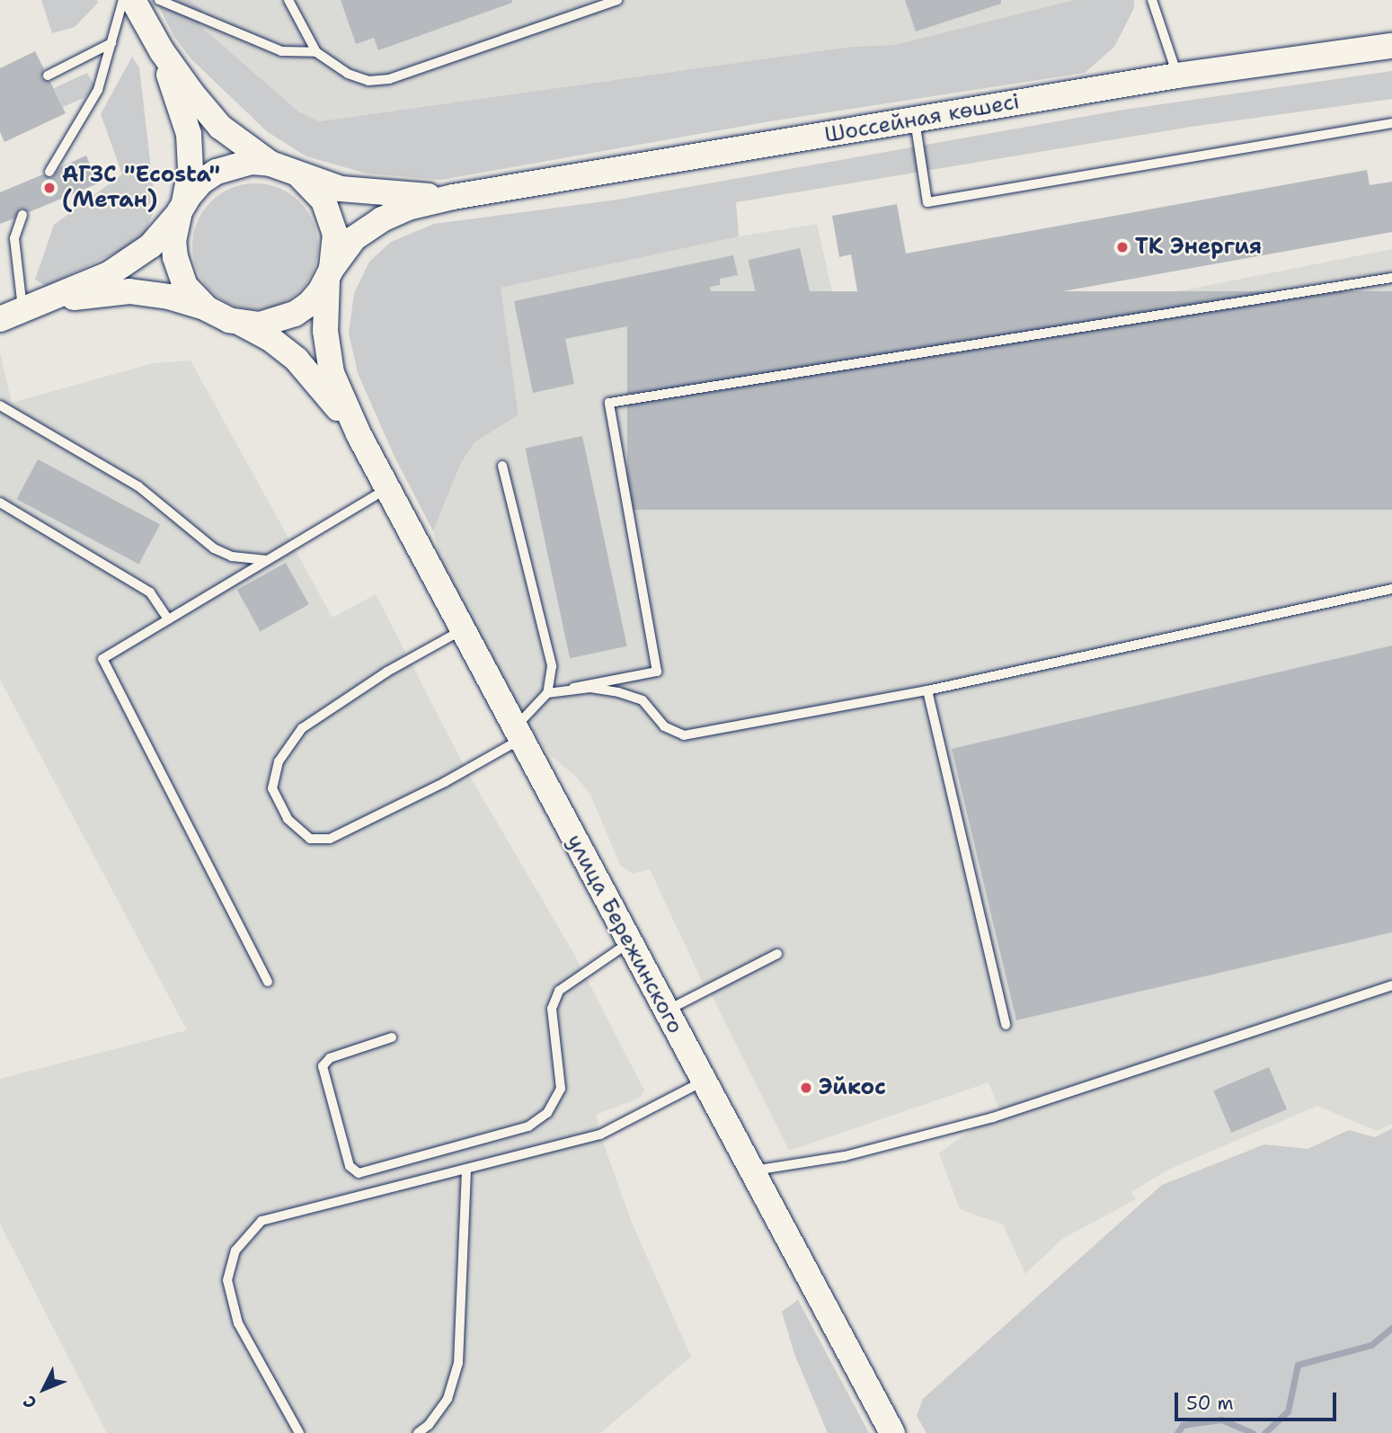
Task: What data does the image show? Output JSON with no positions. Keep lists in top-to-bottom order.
{
  "streets": {
    "main road": ["Шоссейная көшесі", "улица Бережинского"]
  },
  "places": ["АГЗС \"Ecosta\" (Метан)", "ТК Энергия", "Эйкос"],
  "scale_bar": "50 m",
  "north": "bottom left"
}
